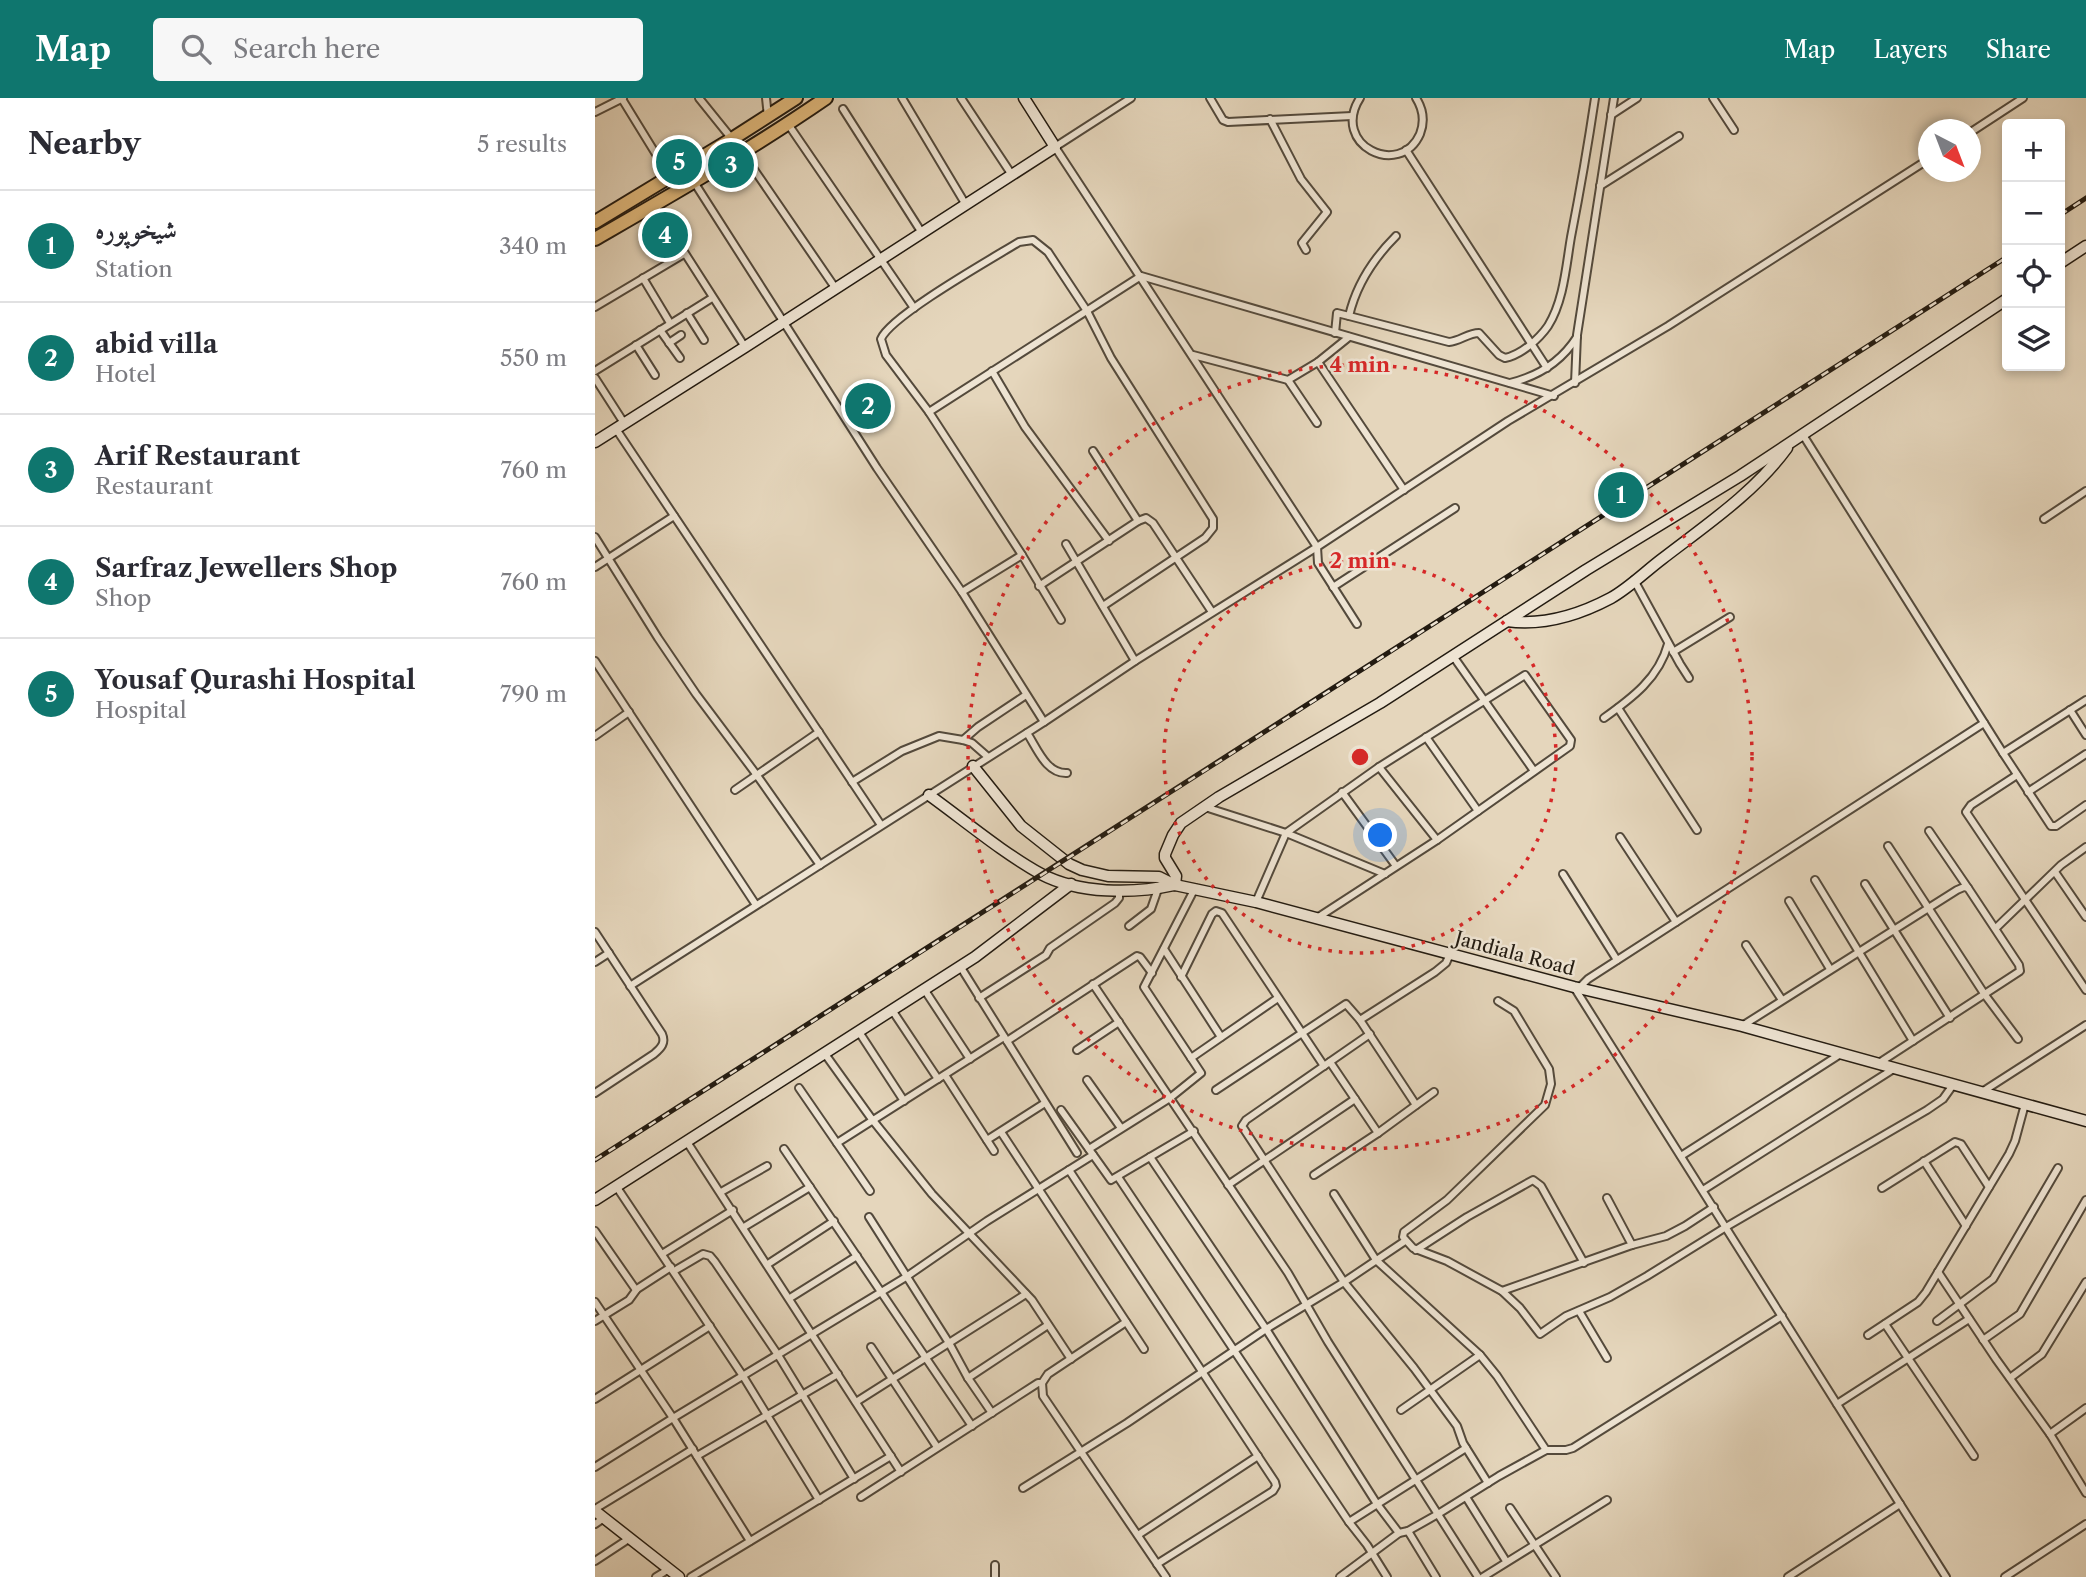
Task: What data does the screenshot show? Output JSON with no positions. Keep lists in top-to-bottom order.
{
  "streets": {
    "street": ["Jandiala Road"]
  },
  "north": "bottom right",
  "page": {
    "header": "Map",
    "search": "Search here",
    "nav": ["Map", "Layers", "Share"],
    "heading": ["Nearby", "5 results"],
    "map_buttons": ["+", "−"],
    "pins": [
      "5",
      "3",
      "4",
      "2",
      "1"
    ],
    "list": [
      {
        "mark": "1",
        "name": "شیخوپورہ",
        "note": "Station",
        "value": "340 m"
      },
      {
        "mark": "2",
        "name": "abid villa",
        "note": "Hotel",
        "value": "550 m"
      },
      {
        "mark": "3",
        "name": "Arif Restaurant",
        "note": "Restaurant",
        "value": "760 m"
      },
      {
        "mark": "4",
        "name": "Sarfraz Jewellers Shop",
        "note": "Shop",
        "value": "760 m"
      },
      {
        "mark": "5",
        "name": "Yousaf Qurashi Hospital",
        "note": "Hospital",
        "value": "790 m"
      }
    ]
  },
  "rings": ["4 min", "2 min"]
}
